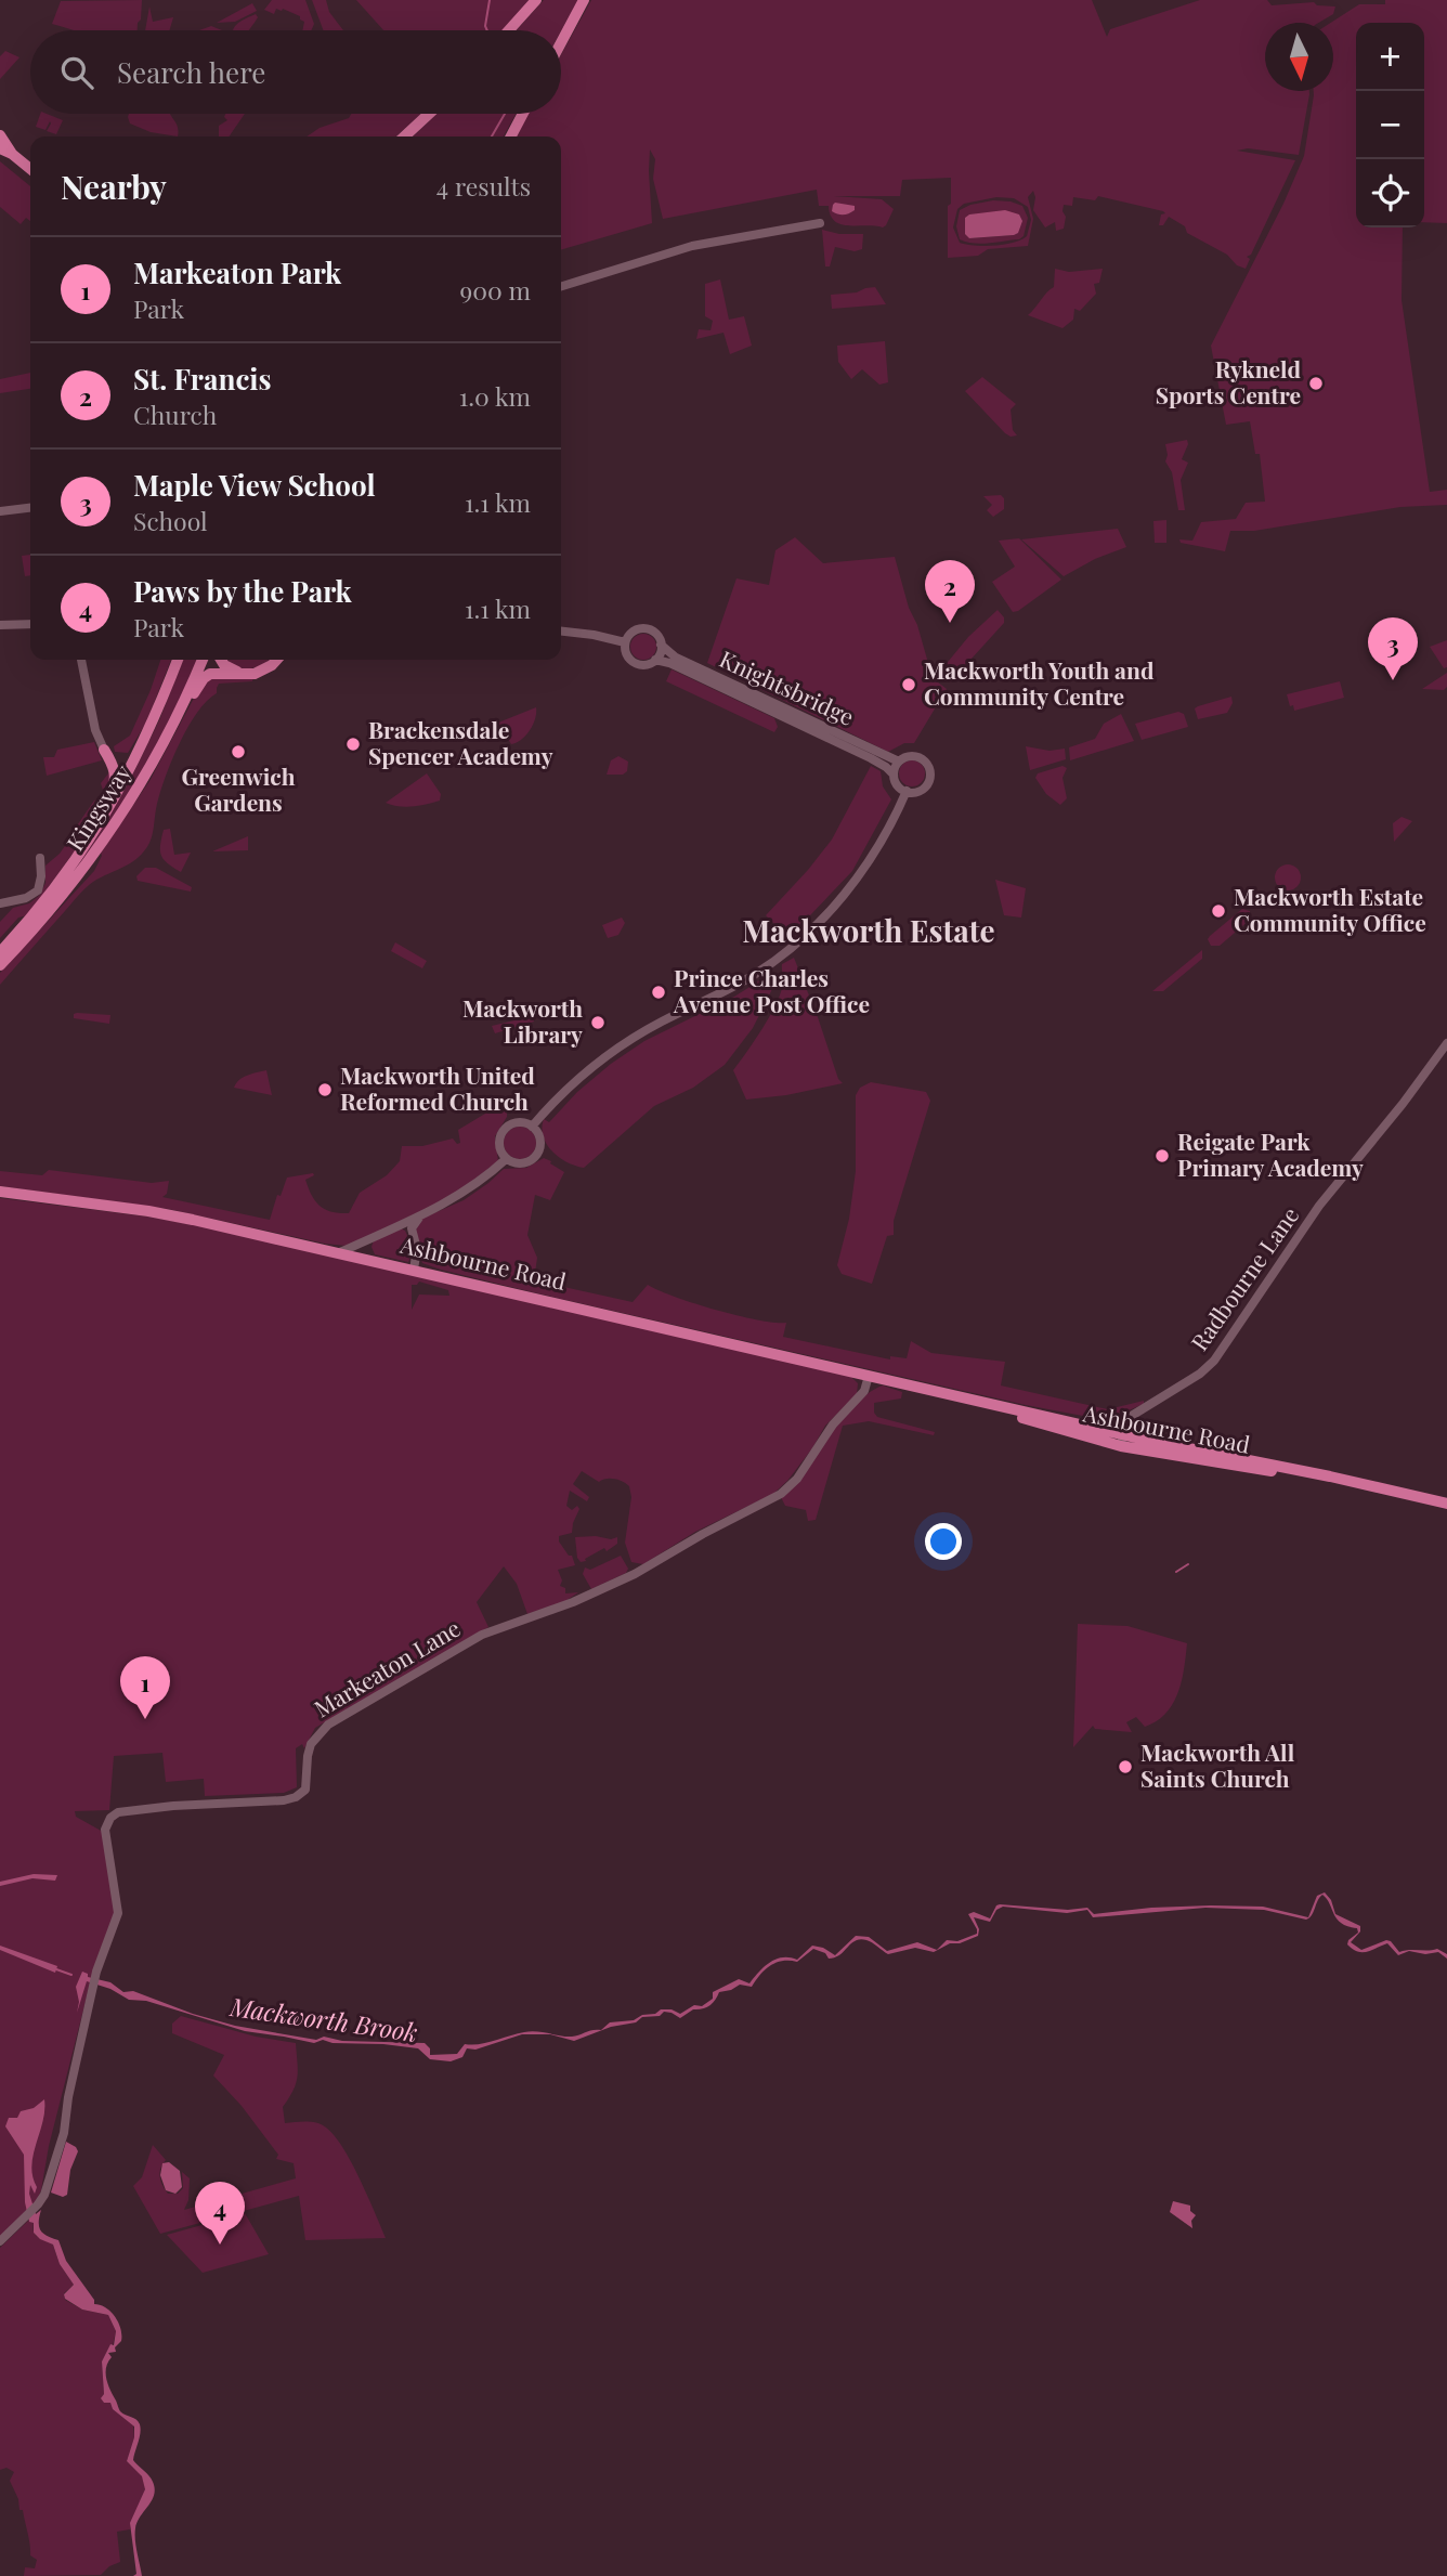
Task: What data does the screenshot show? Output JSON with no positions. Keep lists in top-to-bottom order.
{
  "streets": {
    "highway": ["Kingsway", "Ashbourne Road"],
    "street": ["Knightsbridge", "Radbourne Lane", "Markeaton Lane"]
  },
  "crossings": [
    ["Ashbourne Road", "Radbourne Lane"],
    ["Ashbourne Road", "Markeaton Lane"]
  ],
  "districts": ["Mackworth Estate"],
  "water": ["Mackworth Brook"],
  "places": [
    "Rykneld Sports Centre",
    "Mackworth Youth and Community Centre",
    "Brackensdale Spencer Academy",
    "Greenwich Gardens",
    "Mackworth Estate Community Office",
    "Prince Charles Avenue Post Office",
    "Mackworth Library",
    "Mackworth United Reformed Church",
    "Reigate Park Primary Academy",
    "Mackworth All Saints Church"
  ],
  "north": "bottom",
  "page": {
    "map_buttons": ["+", "−"],
    "search": "Search here",
    "heading": ["Nearby", "4 results"],
    "list": [
      {
        "mark": "1",
        "name": "Markeaton Park",
        "note": "Park",
        "value": "900 m"
      },
      {
        "mark": "2",
        "name": "St. Francis",
        "note": "Church",
        "value": "1.0 km"
      },
      {
        "mark": "3",
        "name": "Maple View School",
        "note": "School",
        "value": "1.1 km"
      },
      {
        "mark": "4",
        "name": "Paws by the Park",
        "note": "Park",
        "value": "1.1 km"
      }
    ],
    "pins": [
      "2",
      "3",
      "1",
      "4"
    ]
  }
}
